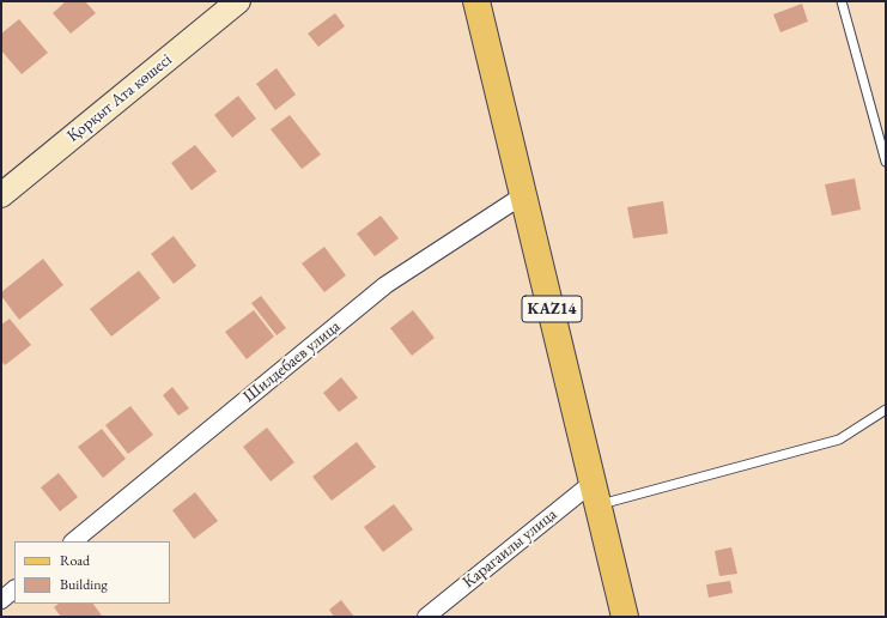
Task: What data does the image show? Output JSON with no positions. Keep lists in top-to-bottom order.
{
  "streets": {
    "main road": ["Қорқыт Ата көшесі", "KAZ14"],
    "street": ["Шилдебаев улица", "Карагаилы улица"]
  },
  "crossings": [
    ["KAZ14", "Шилдебаев улица"],
    ["KAZ14", "Карагаилы улица"]
  ],
  "legend": ["Road", "Building"]
}
